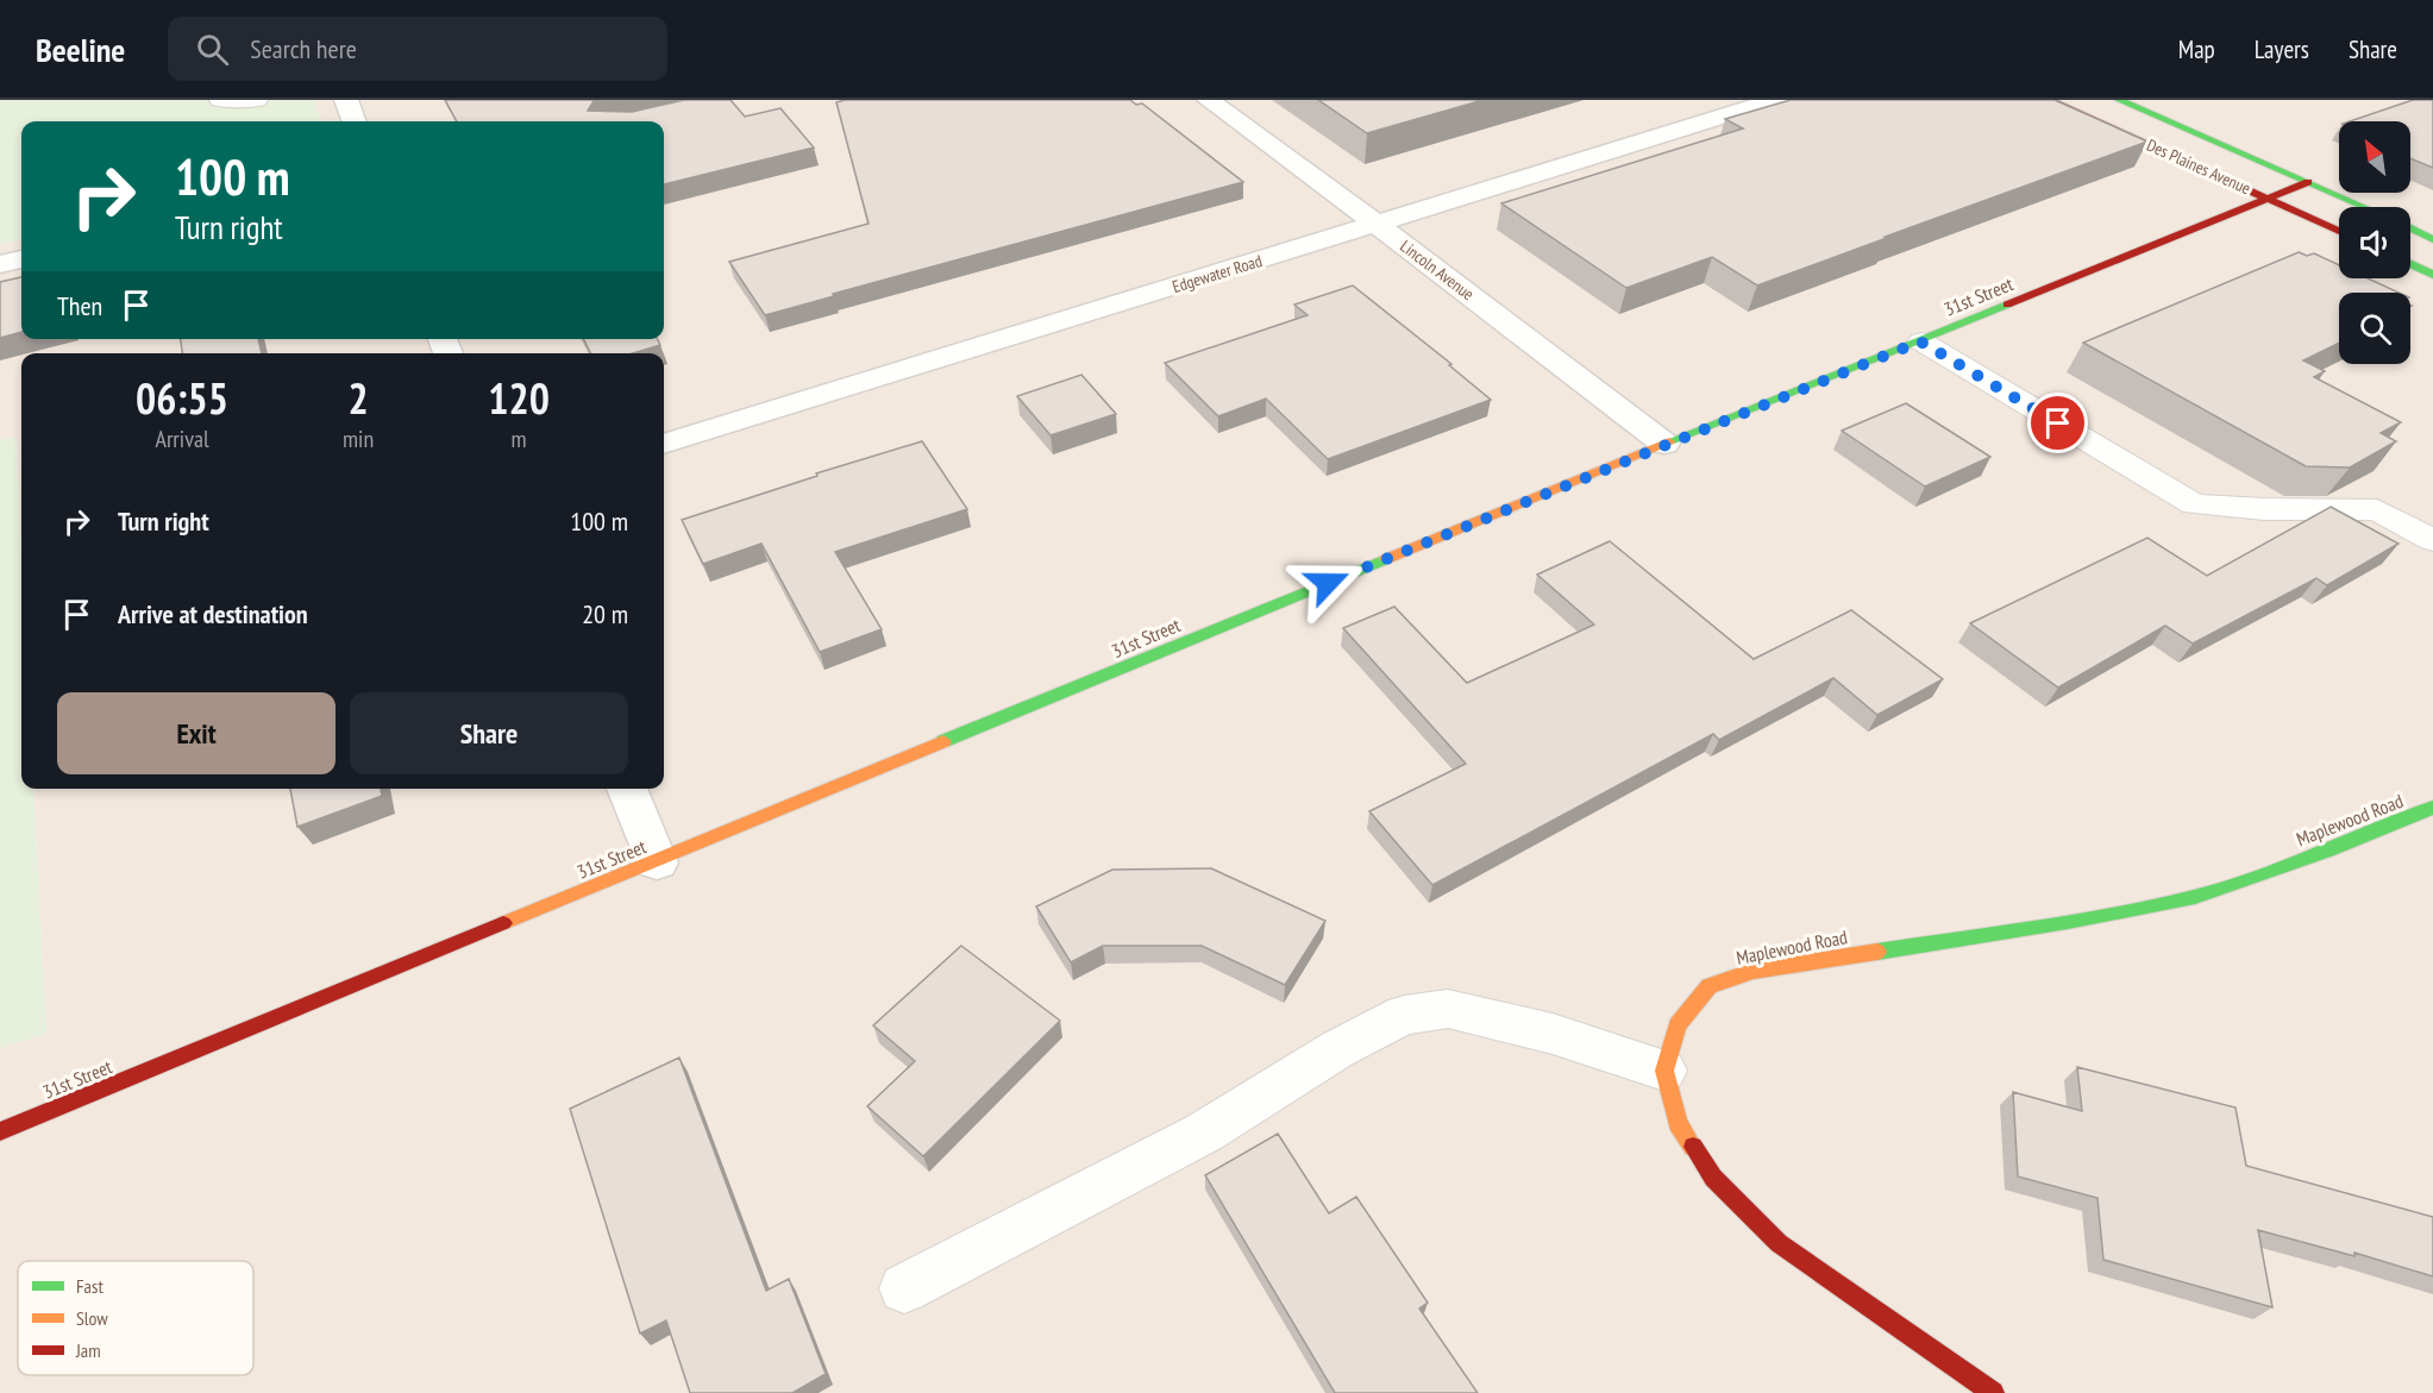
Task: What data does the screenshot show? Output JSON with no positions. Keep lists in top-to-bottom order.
{
  "streets": {
    "street": [
      "Des Plaines Avenue",
      "Lincoln Avenue",
      "Edgewater Road",
      "31st Street",
      "Maplewood Road"
    ]
  },
  "crossings": [
    ["Des Plaines Avenue", "31st Street"],
    ["Lincoln Avenue", "Edgewater Road"],
    ["Lincoln Avenue", "31st Street"]
  ],
  "legend": ["Fast", "Slow", "Jam"],
  "north": "top left",
  "page": {
    "header": "Beeline",
    "search": "Search here",
    "nav": ["Map", "Layers", "Share"],
    "turn": ["100 m", "Turn right"],
    "then": "Then",
    "eta": [
      "06:55",
      "Arrival",
      "2",
      "min",
      "120",
      "m"
    ],
    "list": [
      {
        "name": "Turn right",
        "value": "100 m"
      },
      {
        "name": "Arrive at destination",
        "value": "20 m"
      }
    ],
    "buttons": ["Exit", "Share"]
  }
}
